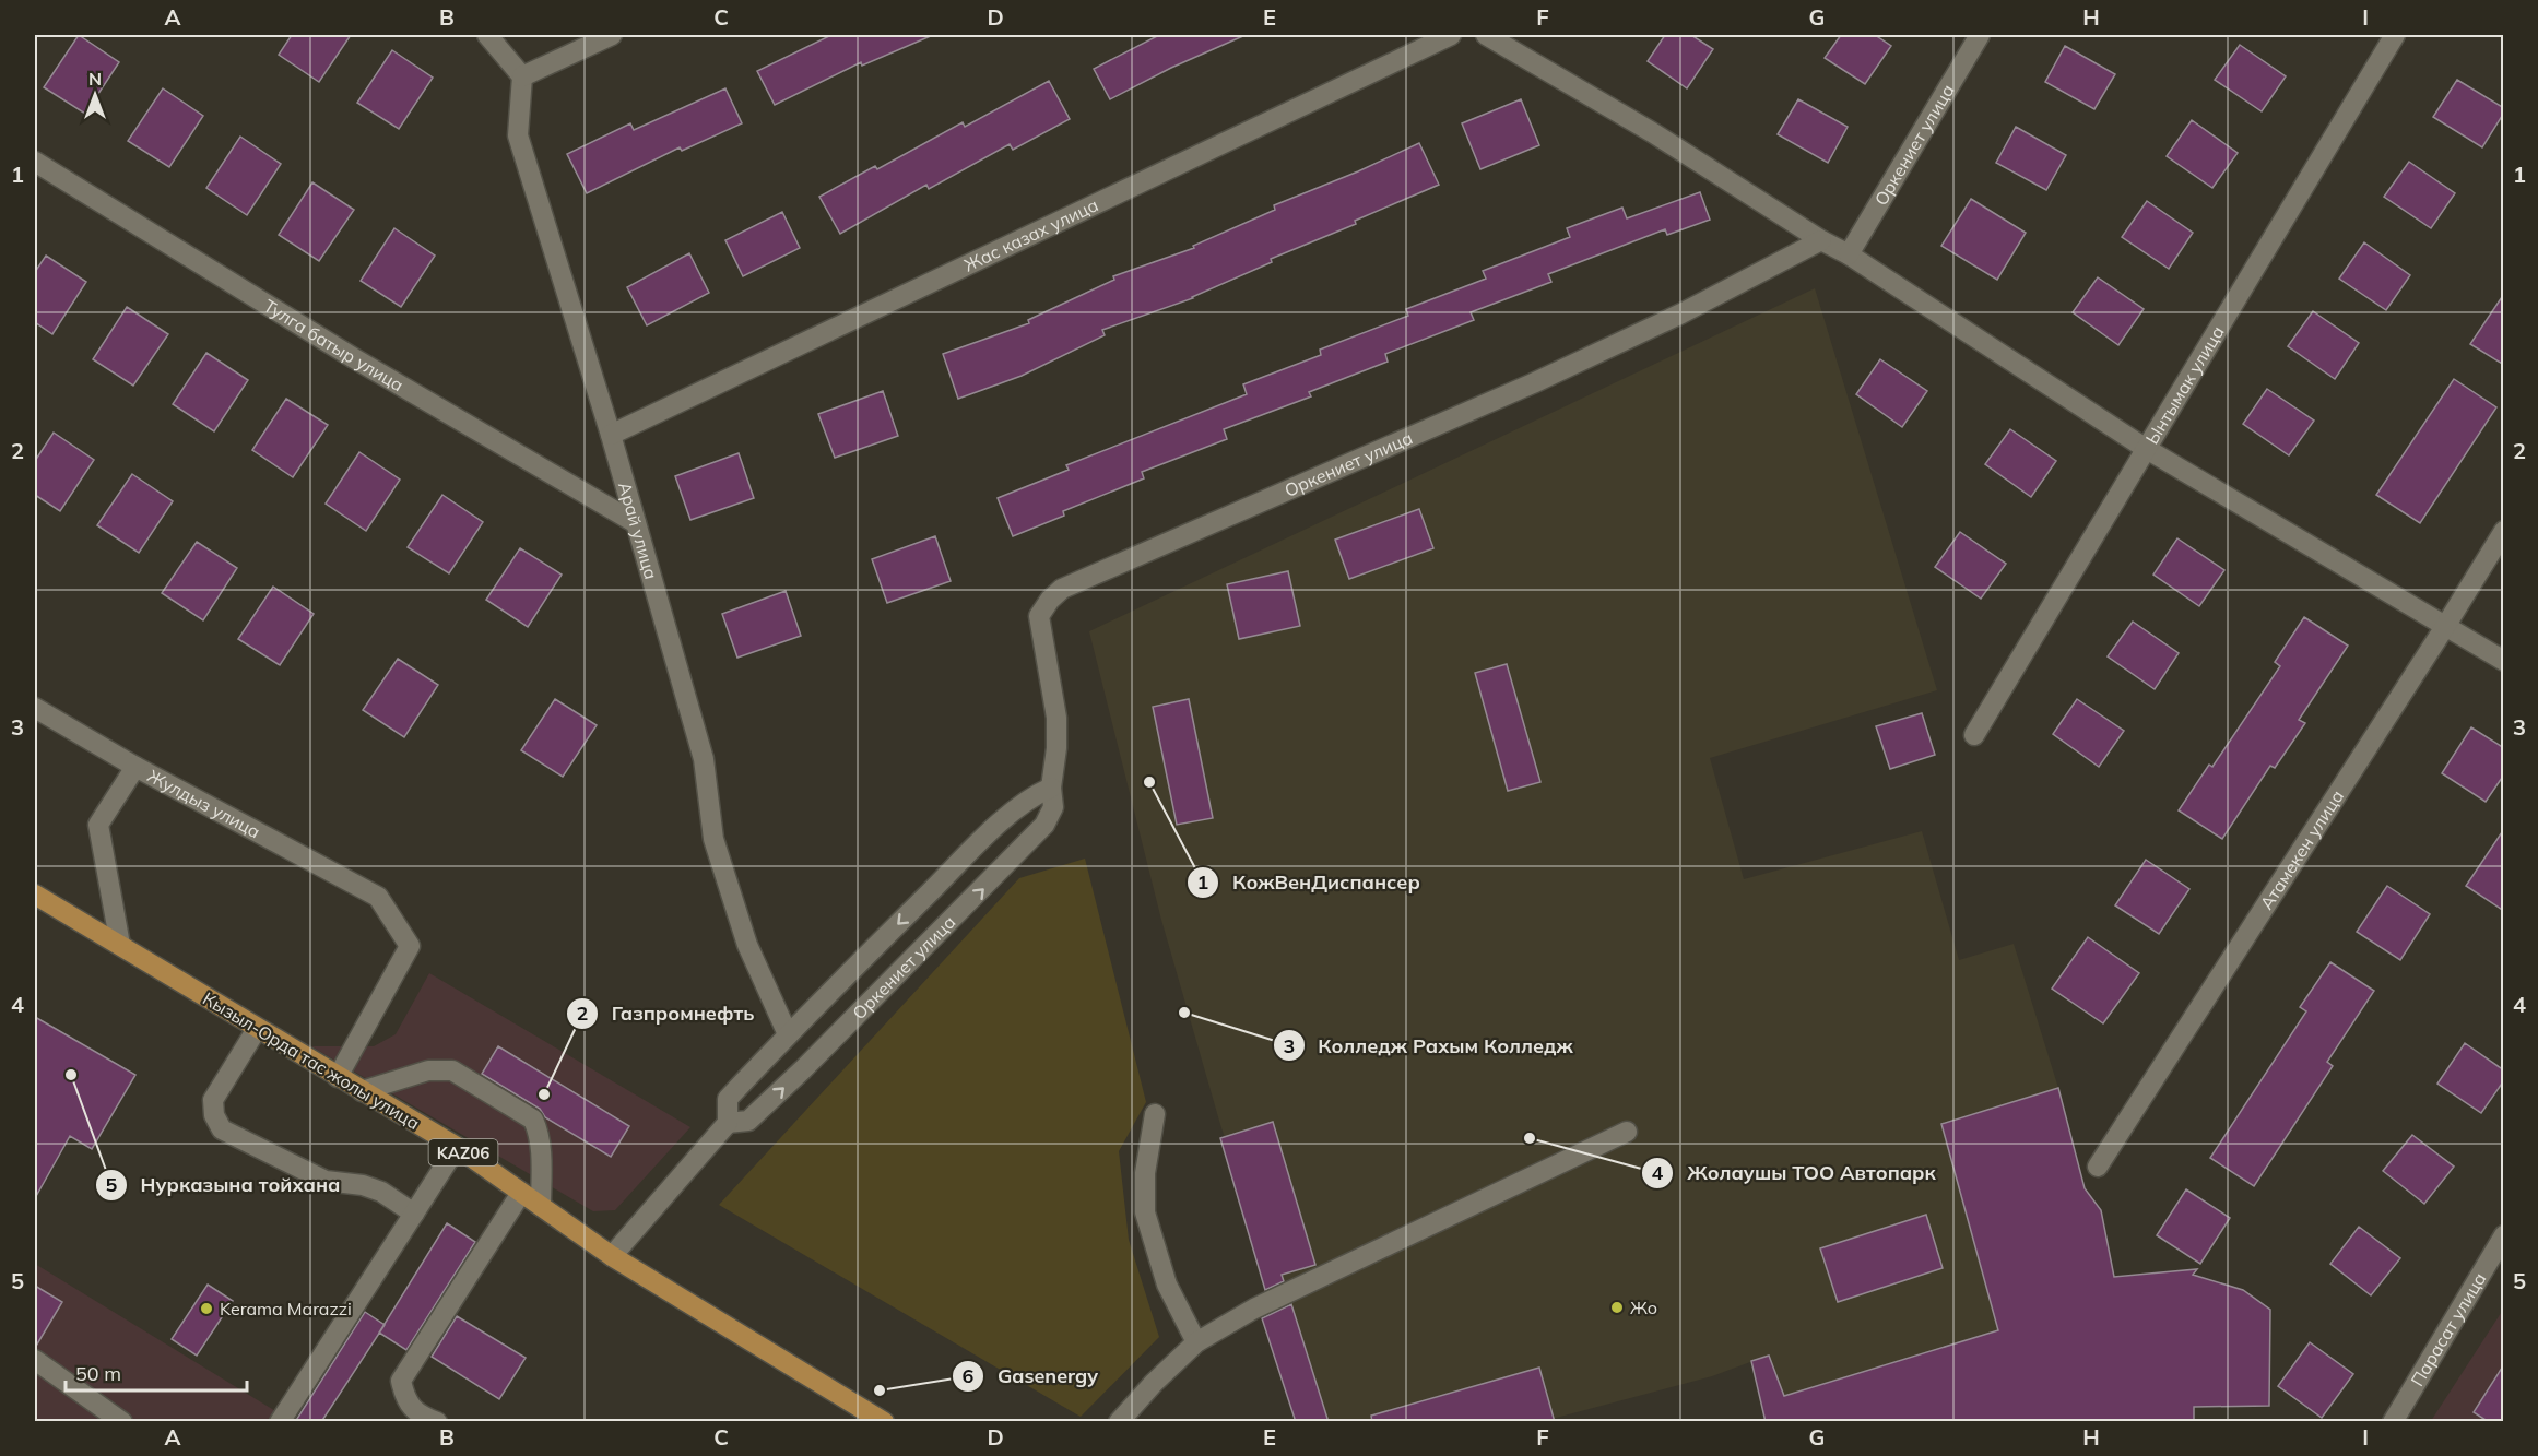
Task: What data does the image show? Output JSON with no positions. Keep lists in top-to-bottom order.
{
  "streets": {
    "main road": ["Кызыл-Орда тас жолы улица", "KАZ06"],
    "street": [
      "Оркениет улица",
      "Жас казах улица",
      "Тулга батыр улица",
      "Ынтымак улица",
      "Арай улица",
      "Жулдыз улица",
      "Атамекен улица",
      "Парасат улица"
    ]
  },
  "crossings": [
    ["Оркениет улица", "Арай улица"],
    ["Оркениет улица", "Кызыл-Орда тас жолы улица"],
    ["Жас казах улица", "Арай улица"],
    ["Тулга батыр улица", "Арай улица"],
    ["Жулдыз улица", "Кызыл-Орда тас жолы улица"]
  ],
  "places": [
    "КожВенДиспансер",
    "Колледж Рахым Колледж",
    "Нурказына тойхана",
    "Газпромнефть",
    "Жолаушы ТОО Автопарк",
    "Жо",
    "Kerama Marazzi",
    "Gasenergy"
  ],
  "scale_bar": "50 m",
  "north": "top",
  "grid": {
    "columns": [
      "A",
      "B",
      "C",
      "D",
      "E",
      "F",
      "G",
      "H",
      "I"
    ],
    "rows": [
      "1",
      "2",
      "3",
      "4",
      "5"
    ]
  }
}
